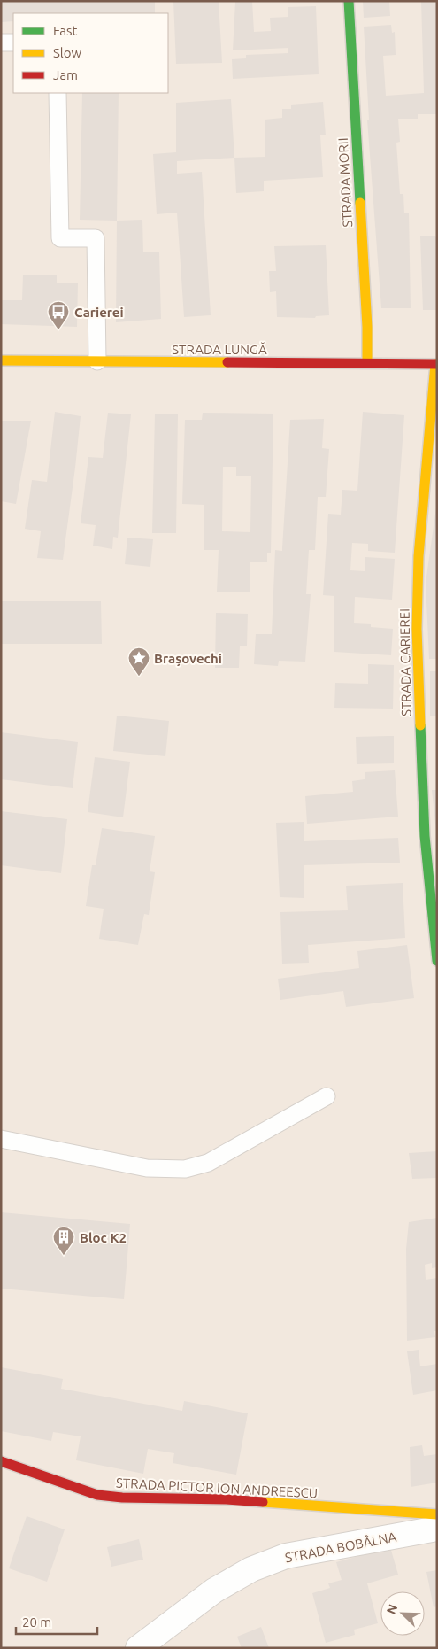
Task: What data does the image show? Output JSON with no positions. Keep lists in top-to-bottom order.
{
  "streets": {
    "street": [
      "STRADA MORII",
      "STRADA LUNGĂ",
      "STRADA CARIEREI",
      "STRADA PICTOR ION ANDREESCU",
      "STRADA BOBÂLNA"
    ]
  },
  "crossings": [
    ["STRADA MORII", "STRADA LUNGĂ"],
    ["STRADA LUNGĂ", "STRADA CARIEREI"]
  ],
  "places": {
    "bus stop": ["Carierei"],
    "place": ["Brașovechi"],
    "building": ["Bloc K2"]
  },
  "legend": ["Fast", "Slow", "Jam"],
  "scale_bar": "20 m",
  "north": "top left"
}
